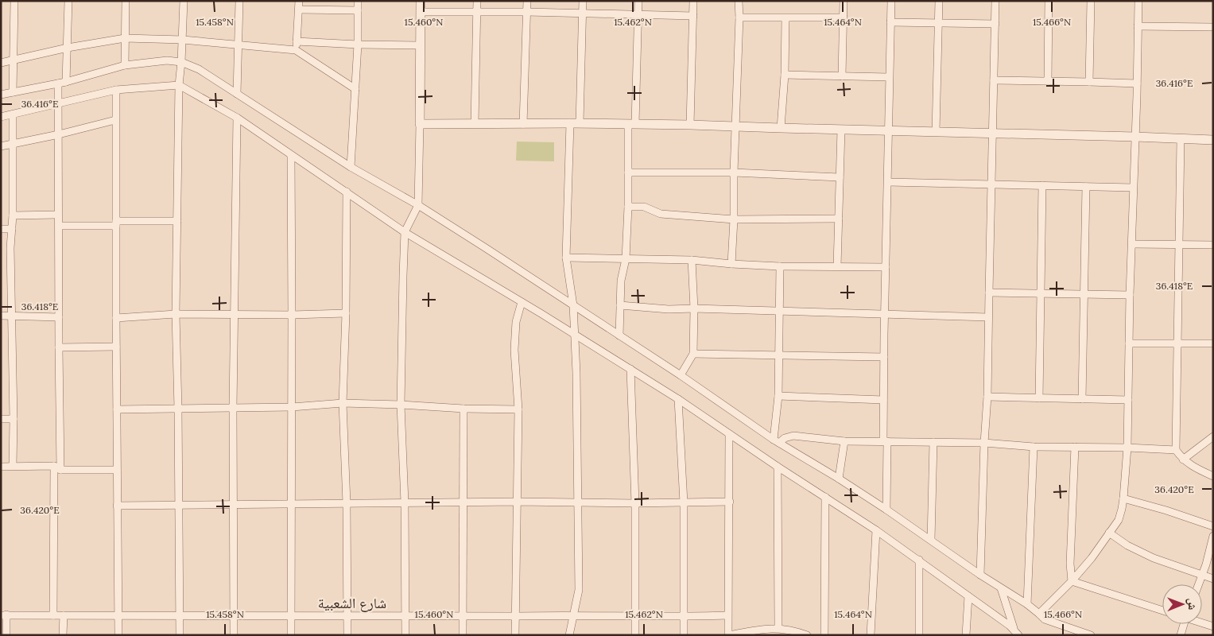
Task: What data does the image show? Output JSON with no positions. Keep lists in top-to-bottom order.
{
  "streets": {
    "street": ["شارع الشعبية"]
  },
  "north": "right",
  "coordinates": [
    "15.458°N",
    "15.460°N",
    "15.462°N",
    "15.464°N",
    "15.466°N",
    "36.416°E",
    "36.418°E",
    "36.420°E"
  ]
}
